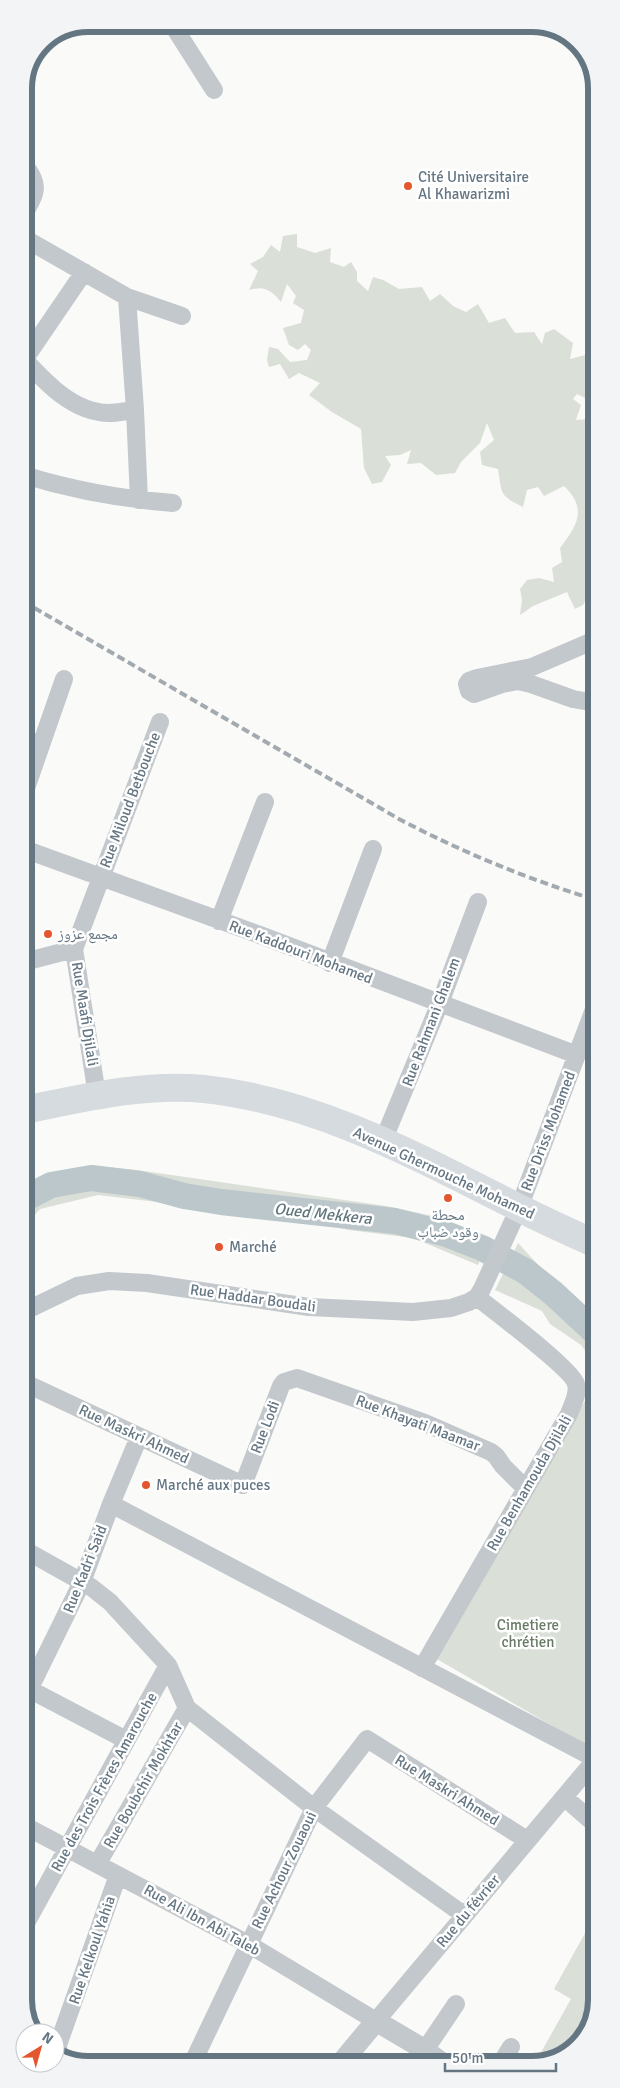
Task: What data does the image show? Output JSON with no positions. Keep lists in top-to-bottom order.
{
  "streets": {
    "main road": ["Avenue Ghermouche Mohamed"],
    "street": [
      "Rue Miloud Betbouche",
      "Rue Kaddouri Mohamed",
      "Rue Maafi Djilali",
      "Rue Rahmani Ghalem",
      "Rue Driss Mohamed",
      "Rue Haddar Boudali",
      "Rue Khayati Maamar",
      "Rue Lodi",
      "Rue Maskri Ahmed",
      "Rue Benhamouda Djilali",
      "Rue Kadri Said",
      "Rue des Trois Frères Amarouche",
      "Rue Boubchir Mokhtar",
      "Rue Achour Zouaoui",
      "Rue du février",
      "Rue Ali Ibn Abi Taleb",
      "Rue Kelkoul Yahia"
    ]
  },
  "crossings": [
    ["Rue Miloud Betbouche", "Rue Kaddouri Mohamed"],
    ["Rue Miloud Betbouche", "Rue Maafi Djilali"],
    ["Rue Kaddouri Mohamed", "Rue Maafi Djilali"],
    ["Rue Kaddouri Mohamed", "Rue Rahmani Ghalem"],
    ["Rue Kaddouri Mohamed", "Rue Driss Mohamed"],
    ["Rue Maafi Djilali", "Avenue Ghermouche Mohamed"],
    ["Rue Rahmani Ghalem", "Avenue Ghermouche Mohamed"],
    ["Rue Driss Mohamed", "Avenue Ghermouche Mohamed"],
    ["Rue Driss Mohamed", "Rue Haddar Boudali"],
    ["Rue Driss Mohamed", "Rue Benhamouda Djilali"],
    ["Rue Haddar Boudali", "Rue Benhamouda Djilali"],
    ["Rue Khayati Maamar", "Rue Lodi"],
    ["Rue Khayati Maamar", "Rue Benhamouda Djilali"],
    ["Rue Lodi", "Rue Maskri Ahmed"],
    ["Rue Maskri Ahmed", "Rue Kadri Said"],
    ["Rue Maskri Ahmed", "Rue Achour Zouaoui"],
    ["Rue Maskri Ahmed", "Rue du février"],
    ["Rue des Trois Frères Amarouche", "Rue Ali Ibn Abi Taleb"],
    ["Rue Boubchir Mokhtar", "Rue Ali Ibn Abi Taleb"],
    ["Rue Achour Zouaoui", "Rue Ali Ibn Abi Taleb"],
    ["Rue du février", "Rue Ali Ibn Abi Taleb"],
    ["Rue Ali Ibn Abi Taleb", "Rue Kelkoul Yahia"]
  ],
  "water": ["Oued Mekkera"],
  "parks": ["Cimetiere chrétien"],
  "places": [
    "Cité Universitaire Al Khawarizmi",
    "مجمع عزوز",
    "محطة وقود ضباب",
    "Marché",
    "Marché aux puces"
  ],
  "scale_bar": "50 m",
  "north": "top right"
}
